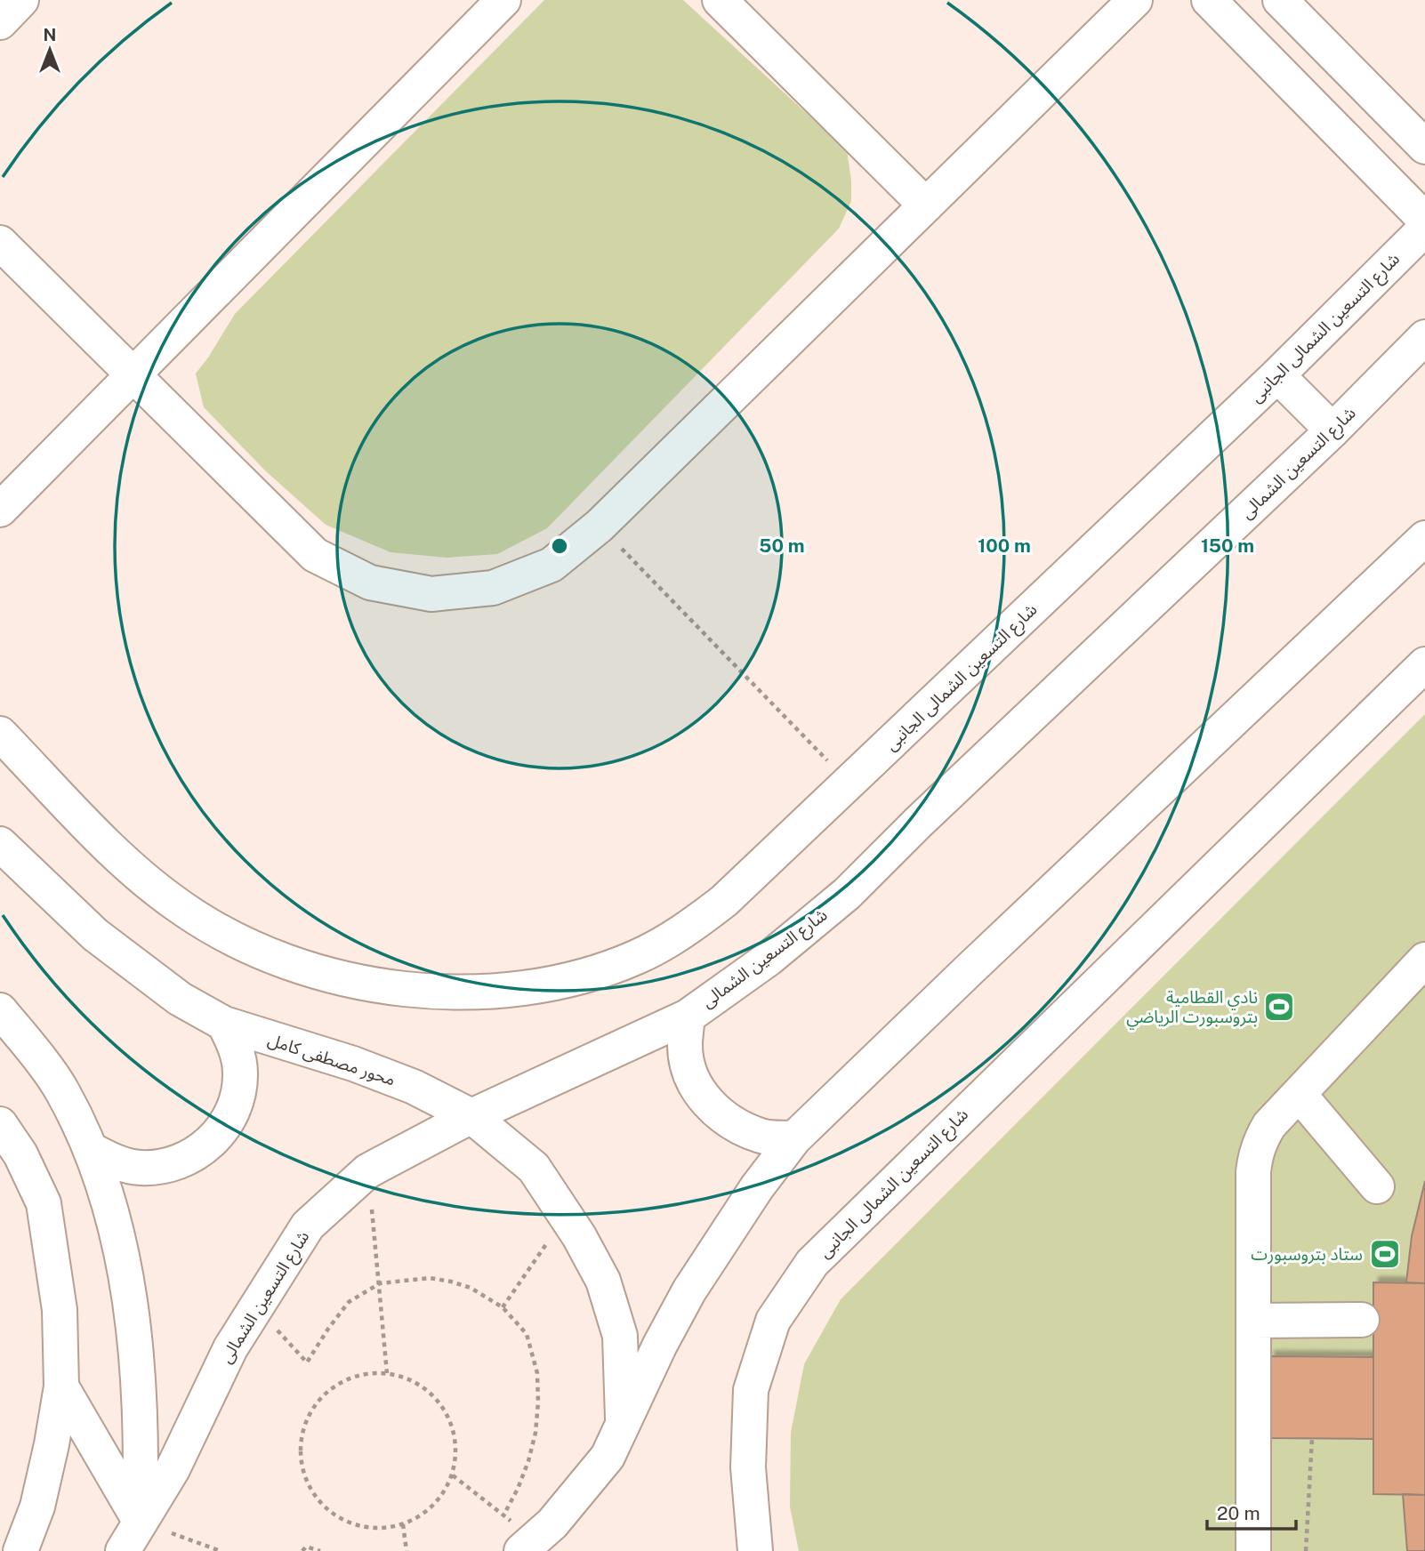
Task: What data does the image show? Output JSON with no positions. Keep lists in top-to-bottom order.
{
  "streets": {
    "street": ["شارع التسعين الشمالى الجانبى", "شارع التسعين الشمالى", "محور مصطفى كامل"]
  },
  "crossings": [
    ["شارع التسعين الشمالى", "محور مصطفى كامل"]
  ],
  "places": {
    "sports": ["نادي القطامية بتروسبورت الرياضي", "ستاد بتروسبورت"]
  },
  "scale_bar": "20 m",
  "north": "top",
  "rings": ["50 m", "100 m", "150 m"]
}
